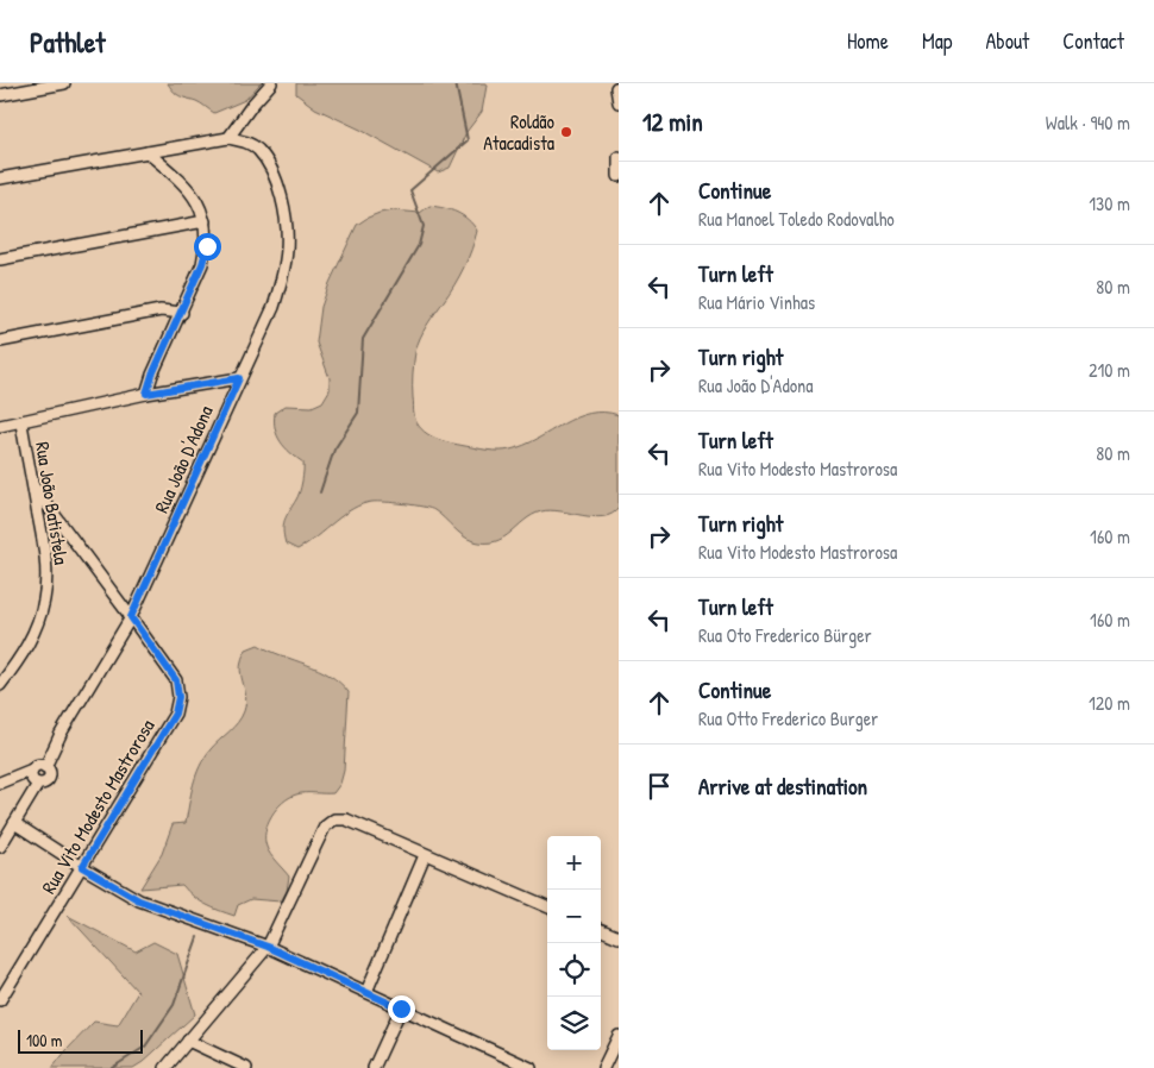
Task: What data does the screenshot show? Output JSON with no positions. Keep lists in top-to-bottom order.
{
  "streets": {
    "street": ["Rua João D'Adona", "Rua João Batistela", "Rua Vito Modesto Mastrorosa"]
  },
  "crossings": [
    ["Rua João D'Adona", "Rua Vito Modesto Mastrorosa"],
    ["Rua João Batistela", "Rua Vito Modesto Mastrorosa"]
  ],
  "places": ["Roldão Atacadista"],
  "scale_bar": "100 m",
  "page": {
    "header": "Pathlet",
    "nav": [
      "Home",
      "Map",
      "About",
      "Contact"
    ],
    "heading": ["12 min", "Walk · 940 m"],
    "list": [
      ["Continue", "Rua Manoel Toledo Rodovalho", "130 m"],
      ["Turn left", "Rua Mário Vinhas", "80 m"],
      ["Turn right", "Rua João D'Adona", "210 m"],
      ["Turn left", "Rua Vito Modesto Mastrorosa", "80 m"],
      ["Turn right", "Rua Vito Modesto Mastrorosa", "160 m"],
      ["Turn left", "Rua Oto Frederico Bürger", "160 m"],
      ["Continue", "Rua Otto Frederico Burger", "120 m"],
      "Arrive at destination"
    ],
    "map_buttons": ["+", "−"],
    "scale": "100 m"
  }
}
